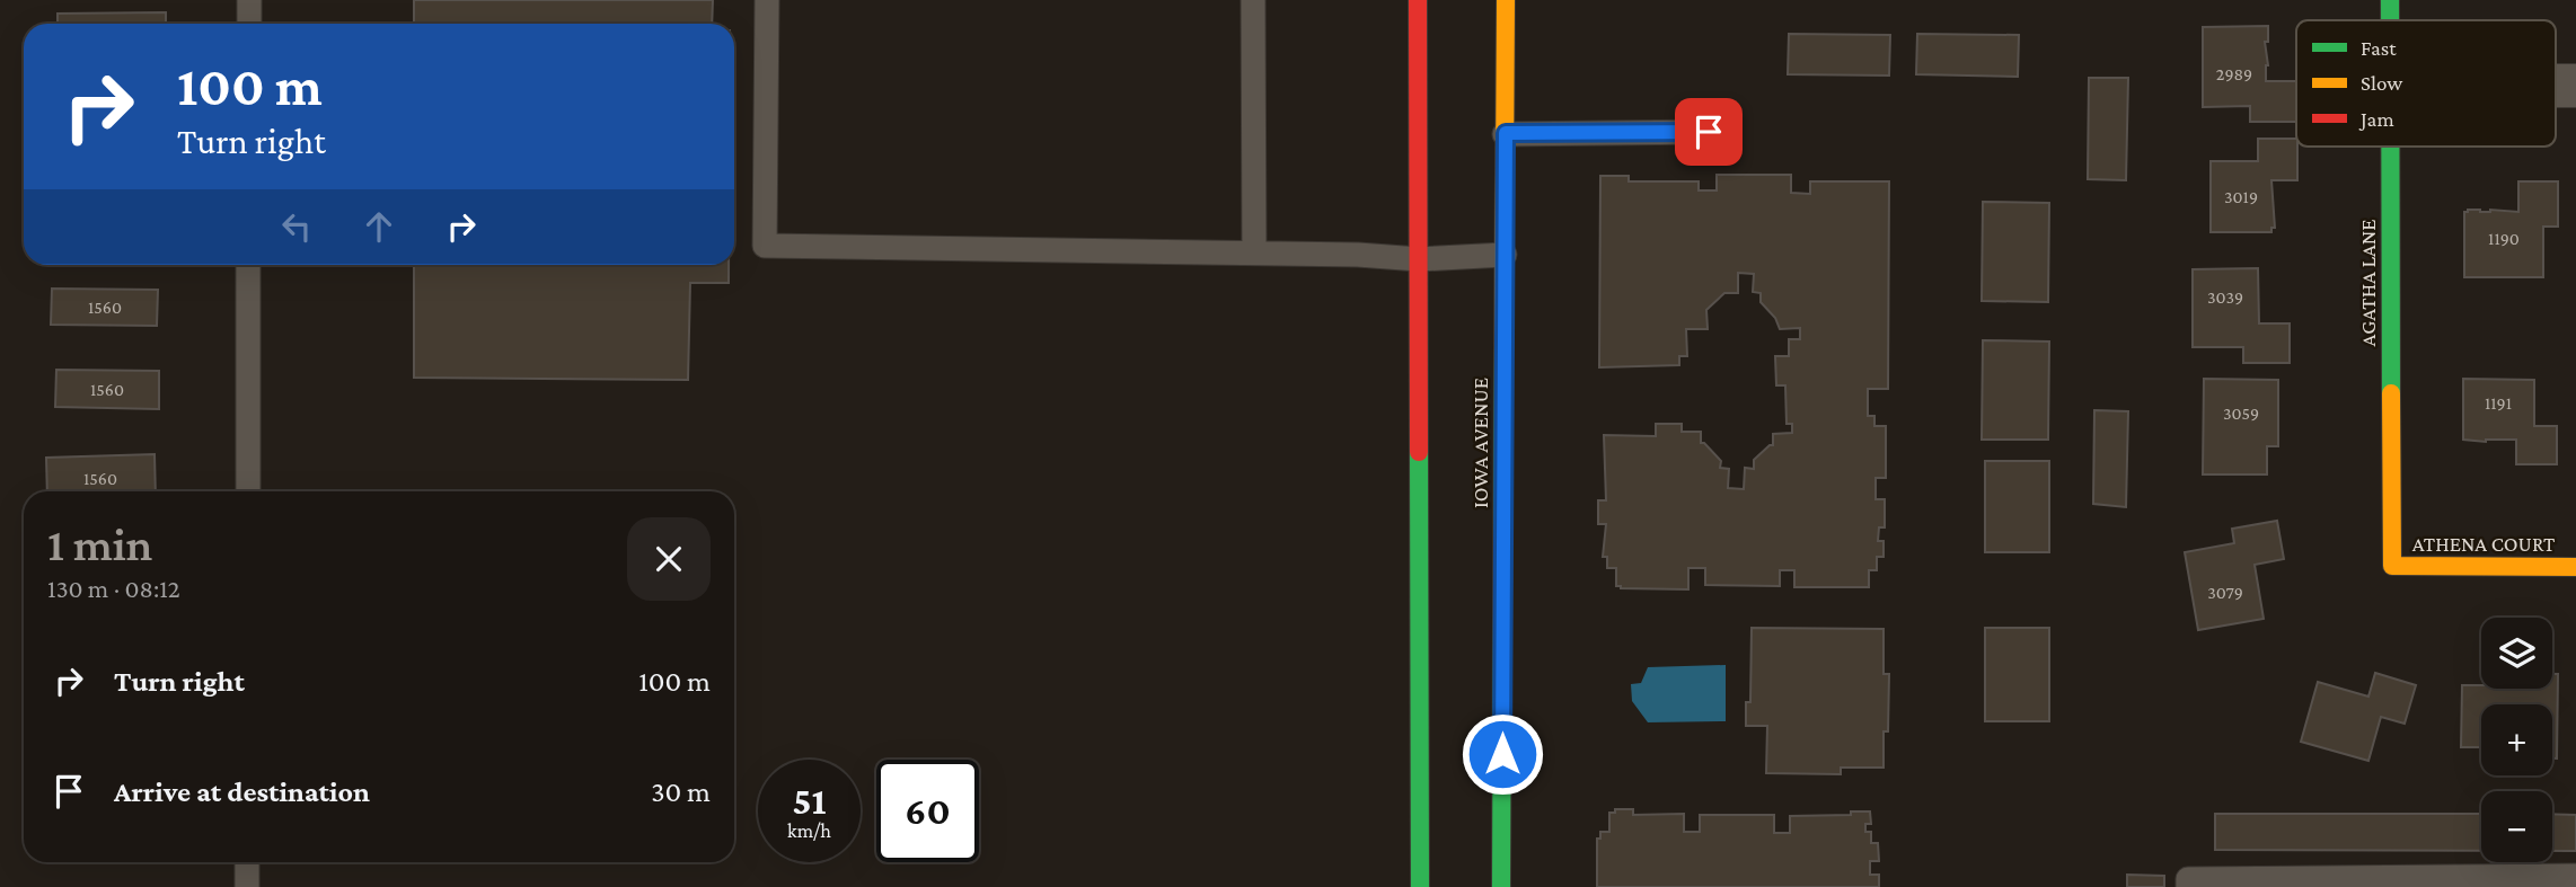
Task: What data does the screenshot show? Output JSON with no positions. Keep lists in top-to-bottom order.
{
  "streets": {
    "main road": ["AGATHA LANE", "IOWA AVENUE", "ATHENA COURT"]
  },
  "crossings": [
    ["AGATHA LANE", "ATHENA COURT"]
  ],
  "house_numbers": [
    "2989",
    "3019",
    "1190",
    "3039",
    "1560",
    "1560",
    "1191",
    "3059",
    "1560",
    "3079"
  ],
  "legend": ["Fast", "Slow", "Jam"],
  "page": {
    "turn": ["100 m", "Turn right"],
    "heading": ["1 min", "130 m · 08:12"],
    "map_buttons": ["+", "−"],
    "list": [
      {
        "name": "Turn right",
        "value": "100 m"
      },
      {
        "name": "Arrive at destination",
        "value": "30 m"
      }
    ],
    "speed": "51 km/h",
    "limit": "60"
  }
}
